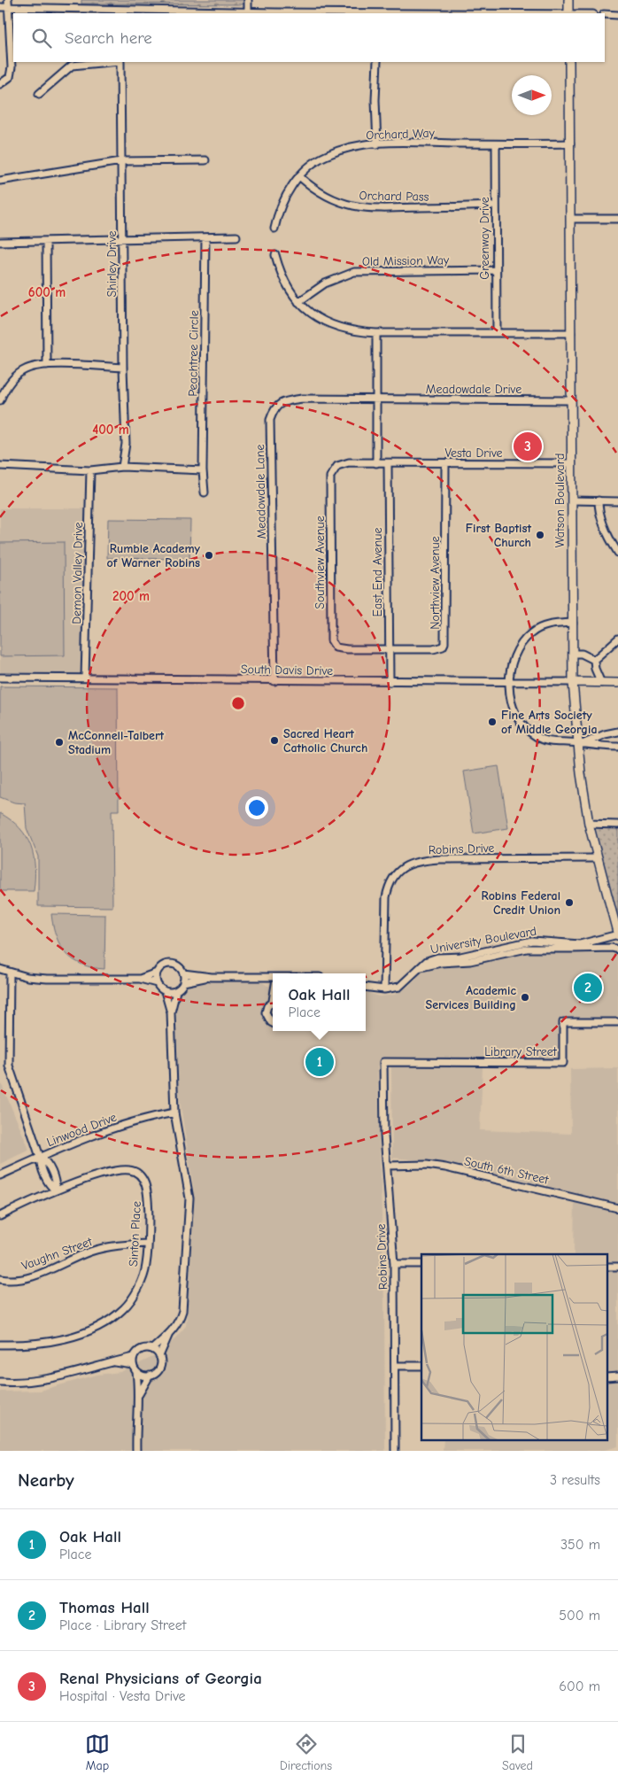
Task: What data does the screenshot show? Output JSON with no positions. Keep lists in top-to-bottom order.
{
  "streets": {
    "main road": ["Watson Boulevard"],
    "street": [
      "Orchard Way",
      "Orchard Pass",
      "Greenway Drive",
      "Old Mission Way",
      "Shirley Drive",
      "Peachtree Circle",
      "Meadowdale Drive",
      "Vesta Drive",
      "Meadowdale Lane",
      "Southview Avenue",
      "East End Avenue",
      "Demon Valley Drive",
      "Northview Avenue",
      "South Davis Drive",
      "Robins Drive",
      "University Boulevard",
      "Library Street",
      "Linwood Drive",
      "South 6th Street",
      "Sinton Place",
      "Vaughn Street"
    ]
  },
  "crossings": [
    ["Orchard Way", "Orchard Pass"],
    ["Orchard Way", "Greenway Drive"],
    ["Orchard Way", "Watson Boulevard"],
    ["Orchard Pass", "Greenway Drive"],
    ["Greenway Drive", "Old Mission Way"],
    ["Meadowdale Drive", "Meadowdale Lane"],
    ["Meadowdale Drive", "Watson Boulevard"],
    ["Vesta Drive", "Watson Boulevard"],
    ["Vesta Drive", "Southview Avenue"],
    ["Vesta Drive", "East End Avenue"],
    ["Vesta Drive", "Northview Avenue"],
    ["Meadowdale Lane", "South Davis Drive"],
    ["Watson Boulevard", "South Davis Drive"],
    ["Watson Boulevard", "Robins Drive"],
    ["Watson Boulevard", "University Boulevard"],
    ["Southview Avenue", "East End Avenue"],
    ["Southview Avenue", "Northview Avenue"],
    ["East End Avenue", "Northview Avenue"],
    ["East End Avenue", "South Davis Drive"],
    ["Demon Valley Drive", "South Davis Drive"],
    ["Robins Drive", "University Boulevard"],
    ["Robins Drive", "Library Street"],
    ["Robins Drive", "South 6th Street"],
    ["Sinton Place", "Vaughn Street"]
  ],
  "places": [
    "First Baptist Church",
    "Rumble Academy of Warner Robins",
    "Fine Arts Society of Middle Georgia",
    "Sacred Heart Catholic Church",
    "McConnell-Talbert Stadium",
    "Robins Federal Credit Union",
    "Academic Services Building"
  ],
  "north": "right",
  "page": {
    "search": "Search here",
    "pins": ["3", "2", "1"],
    "popup": ["Oak Hall", "Place"],
    "heading": ["Nearby", "3 results"],
    "list": [
      {
        "mark": "1",
        "name": "Oak Hall",
        "note": "Place",
        "value": "350 m"
      },
      {
        "mark": "2",
        "name": "Thomas Hall",
        "note": "Place · Library Street",
        "value": "500 m"
      },
      {
        "mark": "3",
        "name": "Renal Physicians of Georgia",
        "note": "Hospital · Vesta Drive",
        "value": "600 m"
      }
    ],
    "nav": ["Map", "Directions", "Saved"]
  },
  "rings": ["600 m", "400 m", "200 m"]
}
